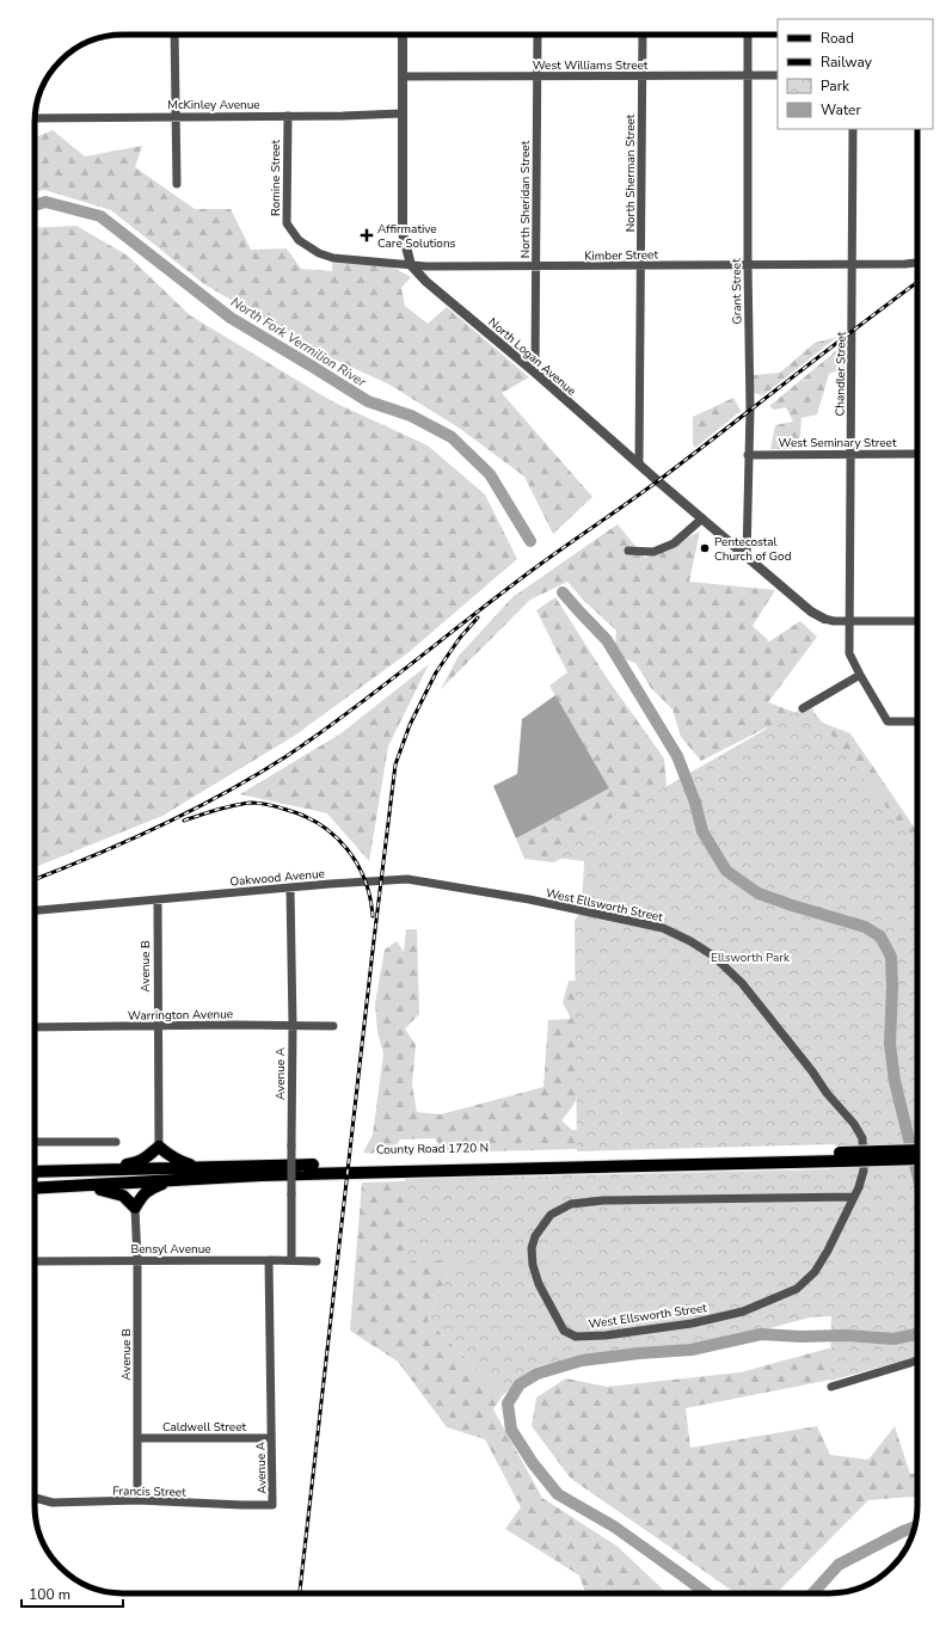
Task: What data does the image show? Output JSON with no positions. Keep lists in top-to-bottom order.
{
  "streets": {
    "main road": ["County Road 1720 N"],
    "street": [
      "West Williams Street",
      "McKinley Avenue",
      "North Sherman Street",
      "Romine Street",
      "North Sheridan Street",
      "Kimber Street",
      "Grant Street",
      "North Logan Avenue",
      "Chandler Street",
      "West Seminary Street",
      "Oakwood Avenue",
      "West Ellsworth Street",
      "Avenue B",
      "Warrington Avenue",
      "Avenue A",
      "Bensyl Avenue",
      "Caldwell Street",
      "Francis Street"
    ]
  },
  "crossings": [
    ["West Williams Street", "North Sherman Street"],
    ["West Williams Street", "North Sheridan Street"],
    ["West Williams Street", "Grant Street"],
    ["West Williams Street", "North Logan Avenue"],
    ["McKinley Avenue", "Romine Street"],
    ["McKinley Avenue", "North Logan Avenue"],
    ["North Sherman Street", "Kimber Street"],
    ["North Sherman Street", "North Logan Avenue"],
    ["Romine Street", "Kimber Street"],
    ["North Sheridan Street", "Kimber Street"],
    ["North Sheridan Street", "North Logan Avenue"],
    ["Kimber Street", "Grant Street"],
    ["Kimber Street", "North Logan Avenue"],
    ["Kimber Street", "Chandler Street"],
    ["Grant Street", "North Logan Avenue"],
    ["Grant Street", "West Seminary Street"],
    ["Chandler Street", "West Seminary Street"],
    ["Oakwood Avenue", "West Ellsworth Street"],
    ["Oakwood Avenue", "Avenue B"],
    ["Oakwood Avenue", "Avenue A"],
    ["Avenue B", "Warrington Avenue"],
    ["Avenue B", "Bensyl Avenue"],
    ["Avenue B", "Caldwell Street"],
    ["Avenue B", "Francis Street"],
    ["Warrington Avenue", "Avenue A"],
    ["Avenue A", "Bensyl Avenue"],
    ["Avenue A", "Caldwell Street"],
    ["Avenue A", "Francis Street"]
  ],
  "water": ["North Fork Vermilion River"],
  "parks": ["Ellsworth Park"],
  "places": {
    "health": ["Affirmative Care Solutions"],
    "other": ["Pentecostal Church of God"]
  },
  "legend": [
    "Road",
    "Railway",
    "Park",
    "Water"
  ],
  "scale_bar": "100 m"
}
